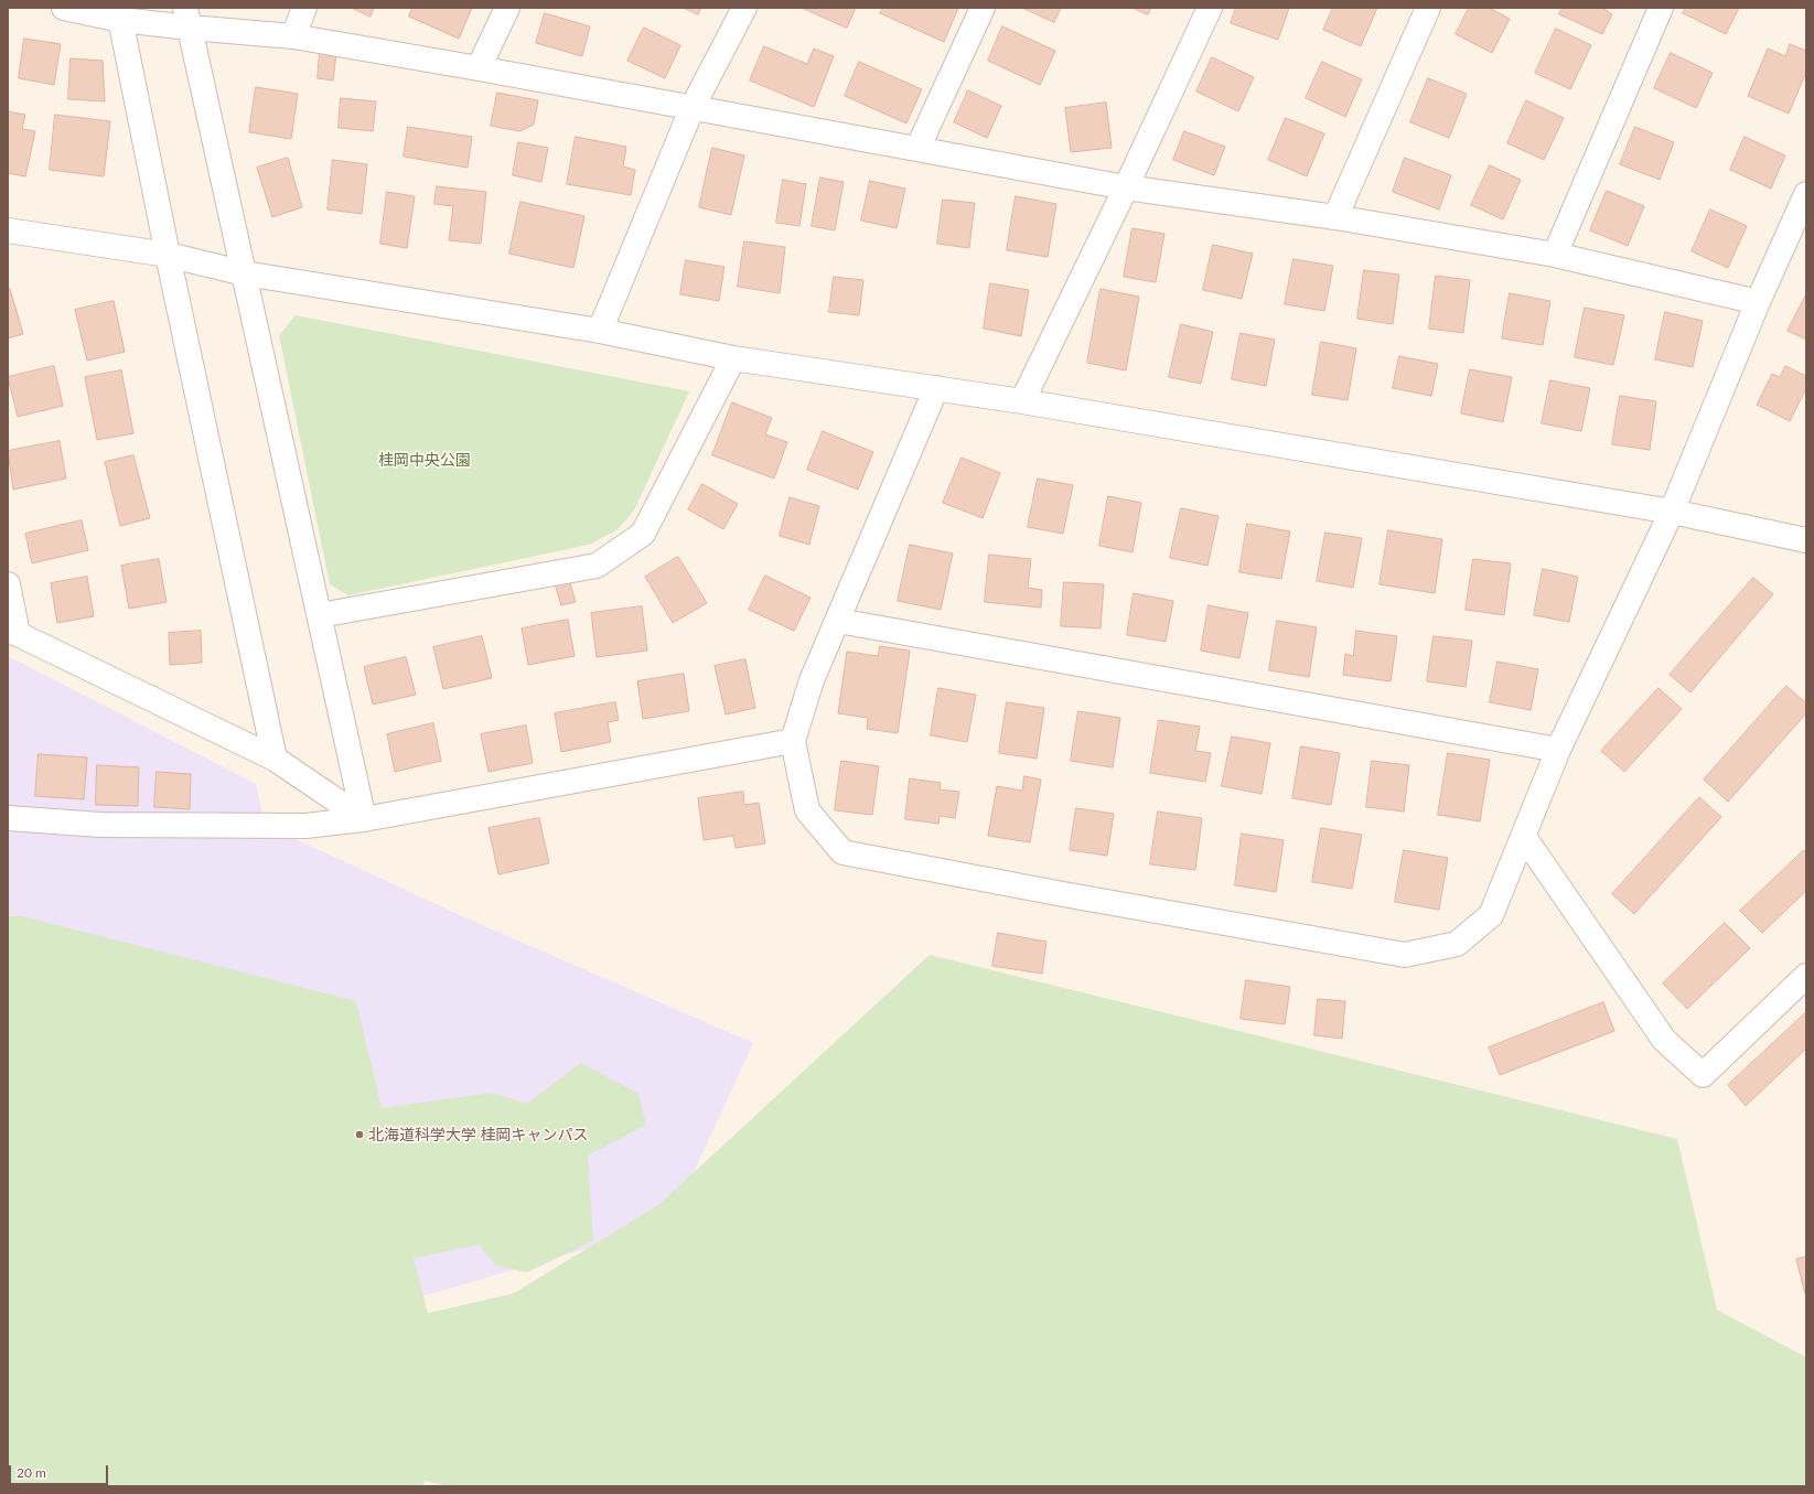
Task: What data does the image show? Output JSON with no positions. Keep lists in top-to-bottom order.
{
  "parks": ["桂岡中央公園"],
  "places": ["北海道科学大学 桂岡キャンパス"],
  "scale_bar": "20 m"
}
